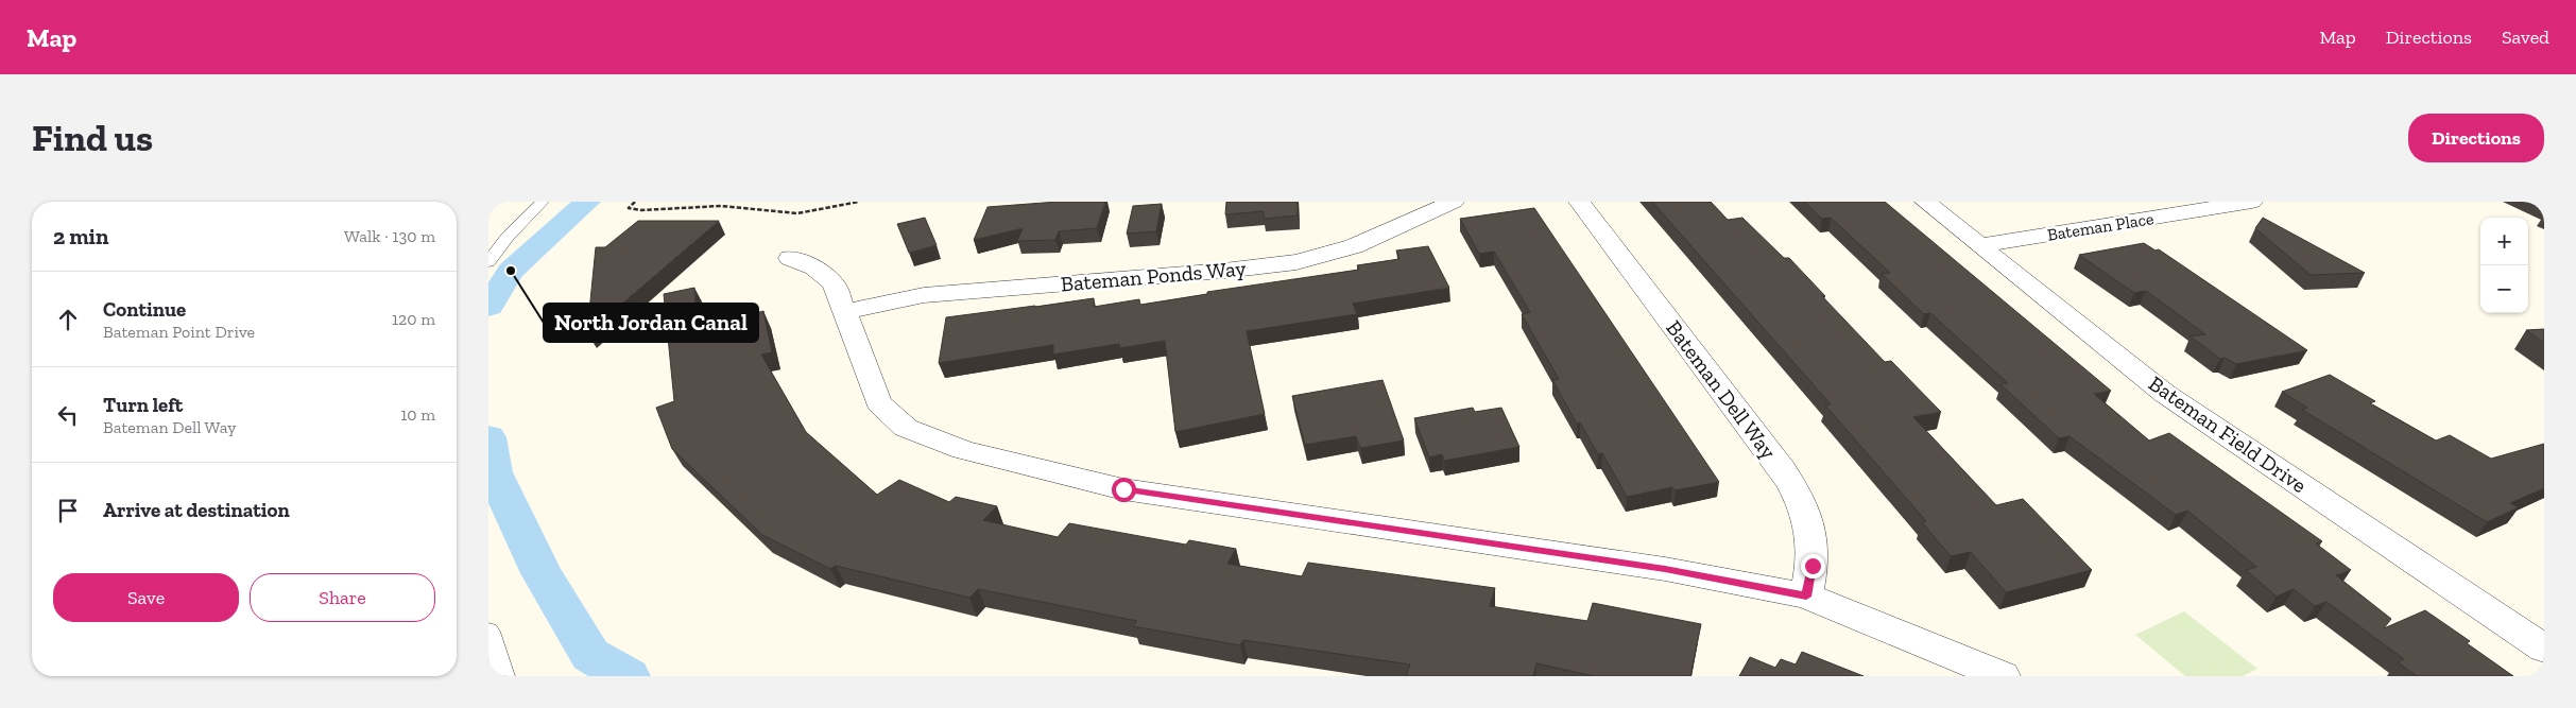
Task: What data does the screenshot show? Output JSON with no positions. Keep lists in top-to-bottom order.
{
  "streets": {
    "street": [
      "Bateman Place",
      "Bateman Ponds Way",
      "Bateman Dell Way",
      "Bateman Field Drive"
    ]
  },
  "crossings": [
    ["Bateman Place", "Bateman Field Drive"]
  ],
  "places": ["North Jordan Canal"],
  "page": {
    "header": "Map",
    "nav": ["Map", "Directions", "Saved"],
    "buttons": [
      "Directions",
      ["Save", "Share"]
    ],
    "title": "Find us",
    "heading": ["2 min", "Walk · 130 m"],
    "map_buttons": ["+", "−"],
    "list": [
      ["Continue", "Bateman Point Drive", "120 m"],
      ["Turn left", "Bateman Dell Way", "10 m"],
      "Arrive at destination"
    ]
  }
}
